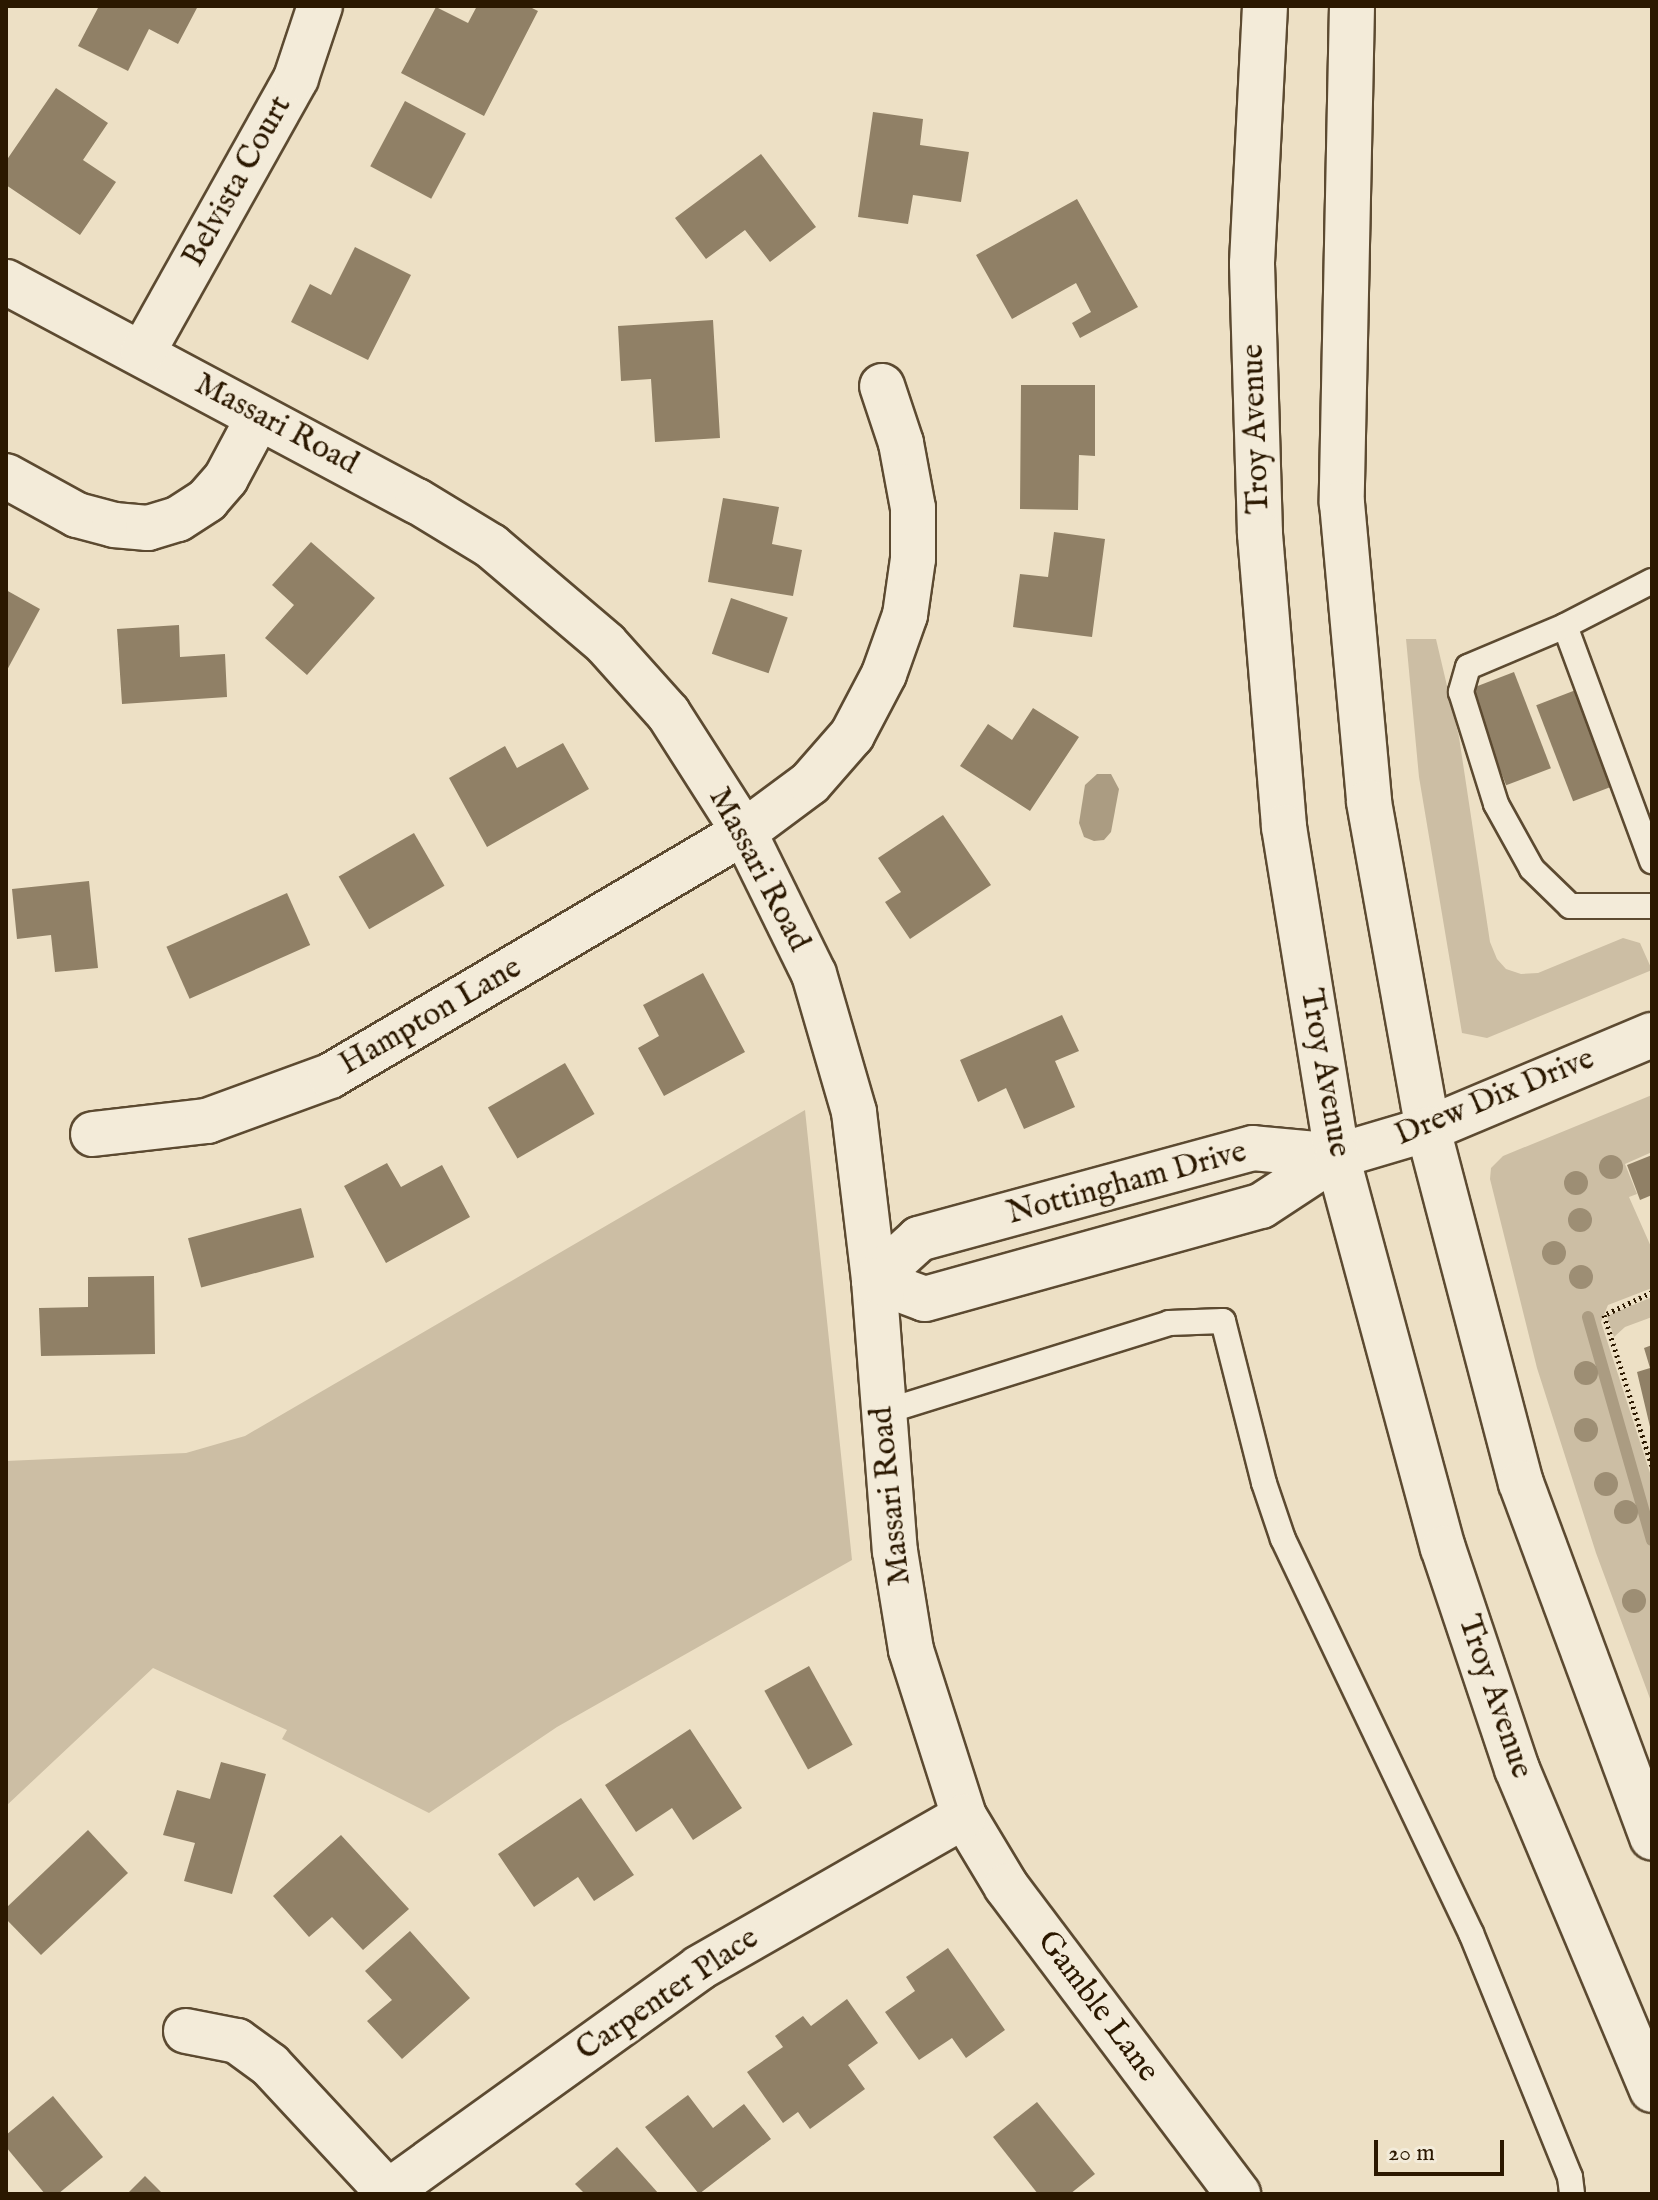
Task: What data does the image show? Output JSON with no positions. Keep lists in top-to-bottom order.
{
  "streets": {
    "street": [
      "Belvista Court",
      "Massari Road",
      "Troy Avenue",
      "Hampton Lane",
      "Drew Dix Drive",
      "Nottingham Drive",
      "Carpenter Place",
      "Gamble Lane"
    ]
  },
  "crossings": [
    ["Belvista Court", "Massari Road"],
    ["Massari Road", "Hampton Lane"],
    ["Massari Road", "Nottingham Drive"],
    ["Massari Road", "Carpenter Place"],
    ["Massari Road", "Gamble Lane"],
    ["Troy Avenue", "Drew Dix Drive"],
    ["Troy Avenue", "Nottingham Drive"],
    ["Drew Dix Drive", "Nottingham Drive"],
    ["Carpenter Place", "Gamble Lane"]
  ],
  "scale_bar": "20 m"
}
